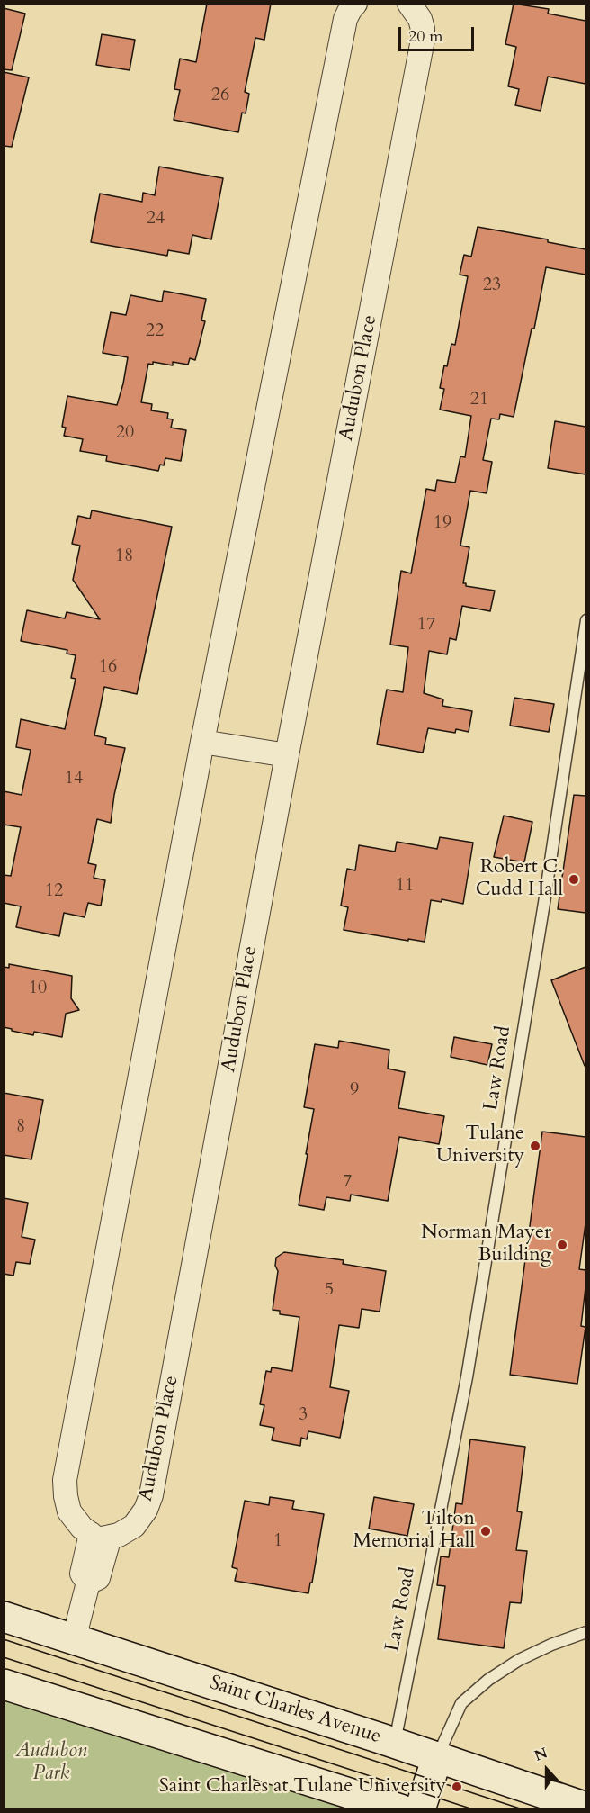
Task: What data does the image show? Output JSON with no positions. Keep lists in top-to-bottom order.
{
  "streets": {
    "main road": ["Saint Charles Avenue"],
    "street": ["Audubon Place"],
    "lane": ["Law Road"]
  },
  "crossings": [
    ["Law Road", "Saint Charles Avenue"]
  ],
  "parks": ["Audubon Park"],
  "places": [
    "Robert C. Cudd Hall",
    "Tulane University",
    "Norman Mayer Building",
    "Tilton Memorial Hall",
    "Saint Charles at Tulane University"
  ],
  "house_numbers": [
    "26",
    "24",
    "23",
    "22",
    "21",
    "20",
    "19",
    "18",
    "17",
    "16",
    "14",
    "11",
    "12",
    "10",
    "9",
    "8",
    "7",
    "5",
    "3",
    "1"
  ],
  "scale_bar": "20 m",
  "north": "top"
}
